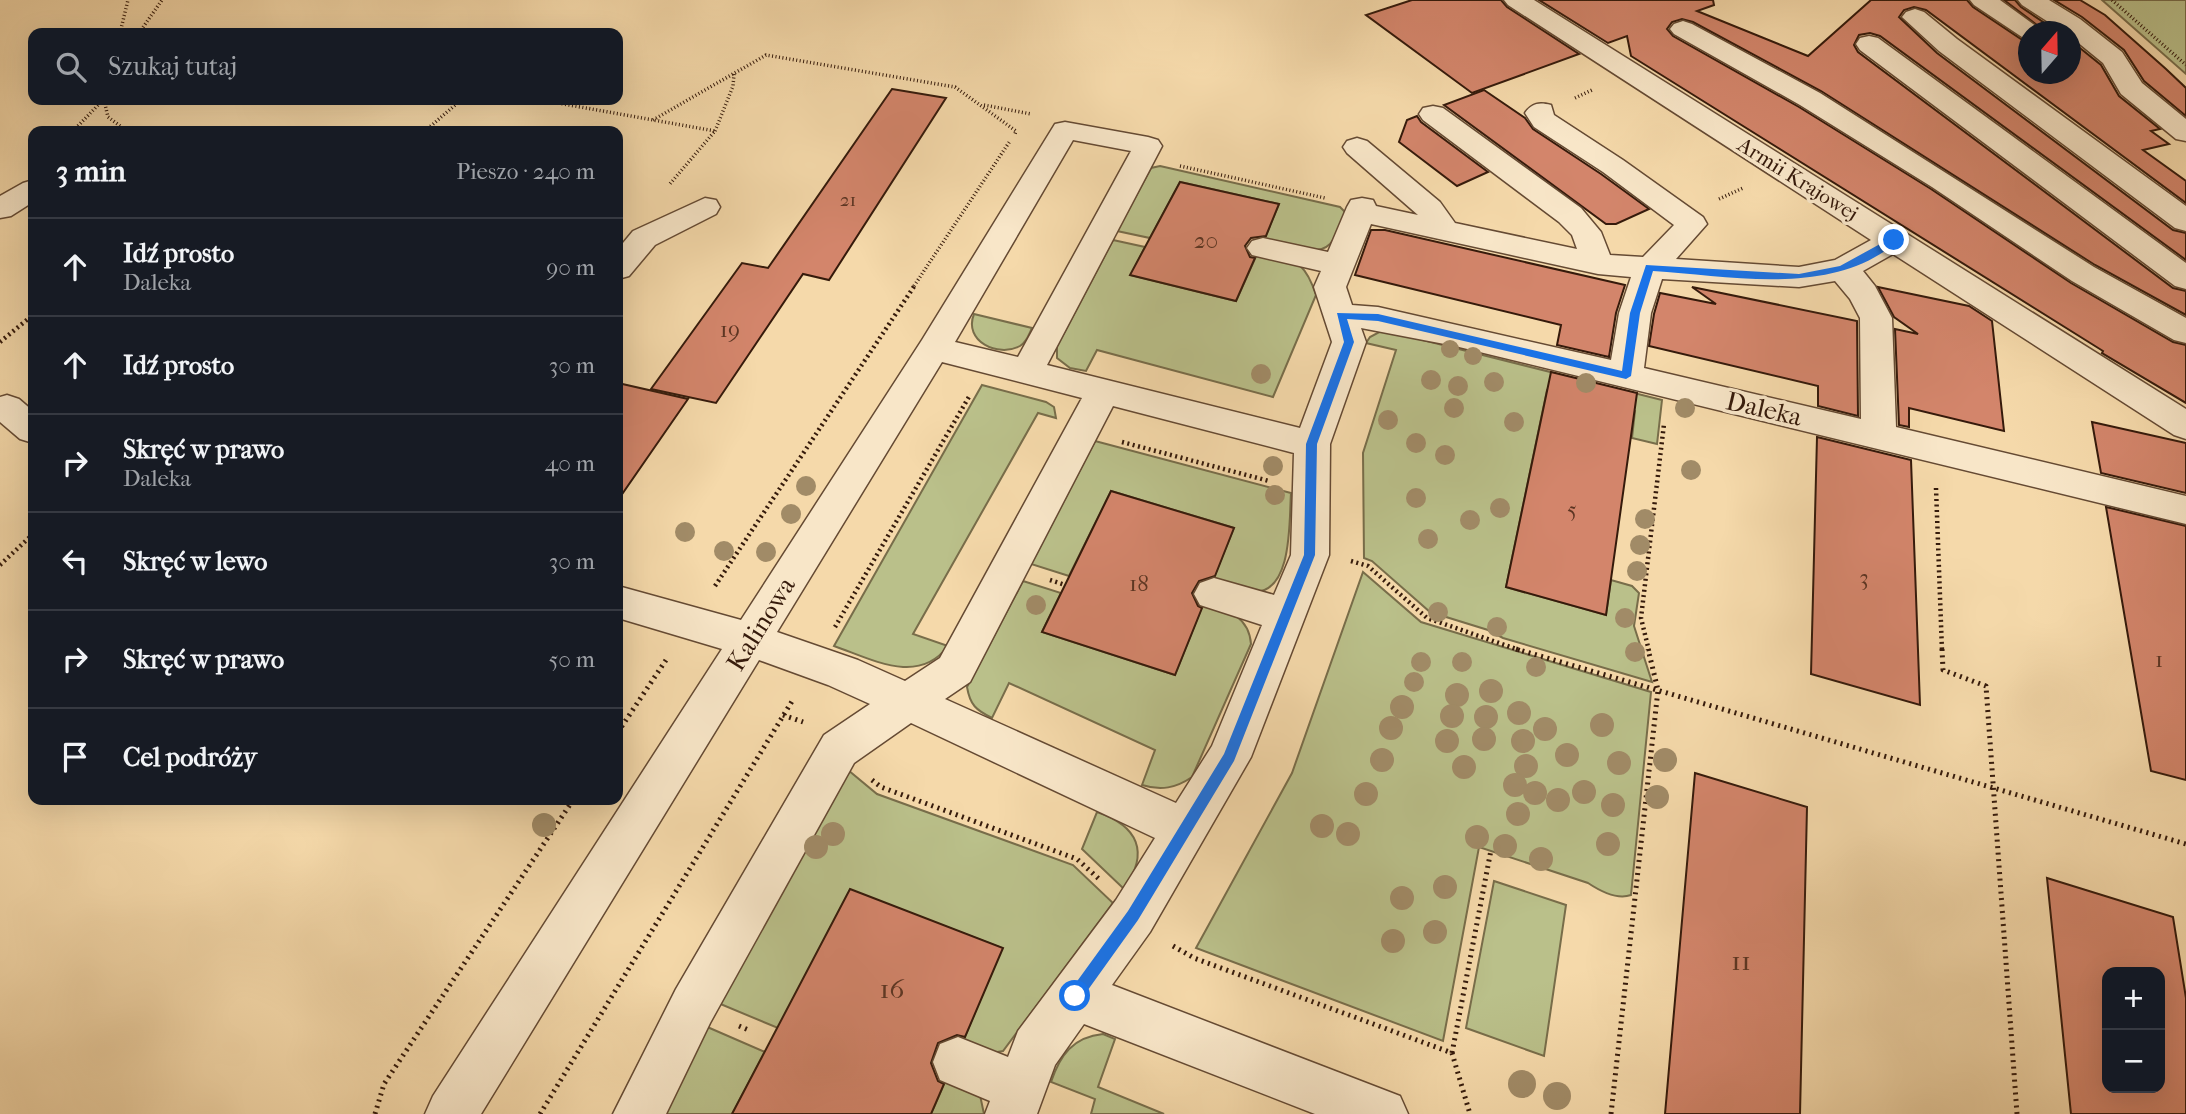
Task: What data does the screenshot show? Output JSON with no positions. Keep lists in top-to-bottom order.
{
  "streets": {
    "street": ["Armii Krajowej", "Daleka", "Kalinowa"]
  },
  "house_numbers": [
    "21",
    "20",
    "19",
    "5",
    "3",
    "18",
    "1",
    "11",
    "16"
  ],
  "north": "top",
  "page": {
    "search": "Szukaj tutaj",
    "heading": ["3 min", "Pieszo · 240 m"],
    "list": [
      ["Idź prosto", "Daleka", "90 m"],
      ["Idź prosto", "30 m"],
      ["Skręć w prawo", "Daleka", "40 m"],
      ["Skręć w lewo", "30 m"],
      ["Skręć w prawo", "50 m"],
      "Cel podróży"
    ],
    "map_buttons": ["+", "−"]
  }
}
